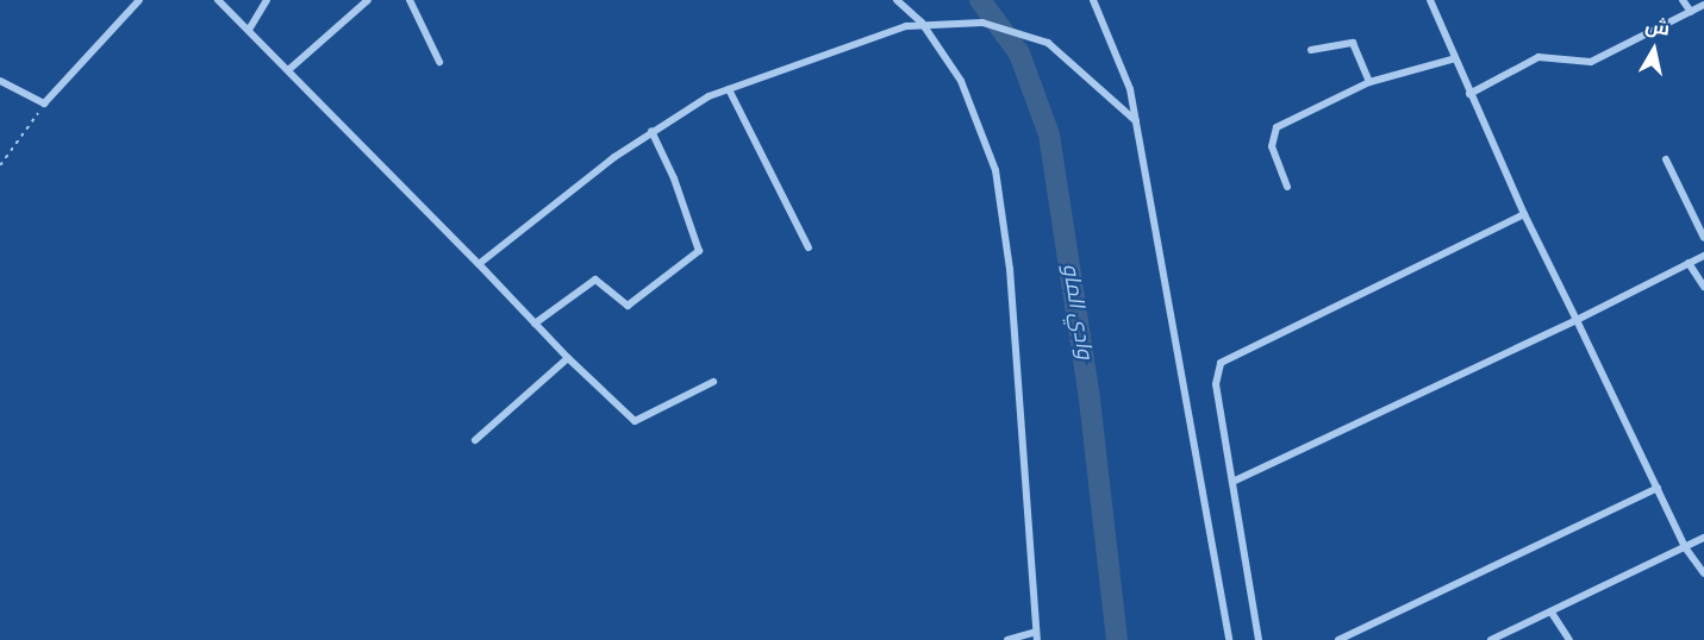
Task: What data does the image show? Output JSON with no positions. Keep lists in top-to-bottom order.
{
  "water": ["وادي الماو"],
  "north": "top"
}
